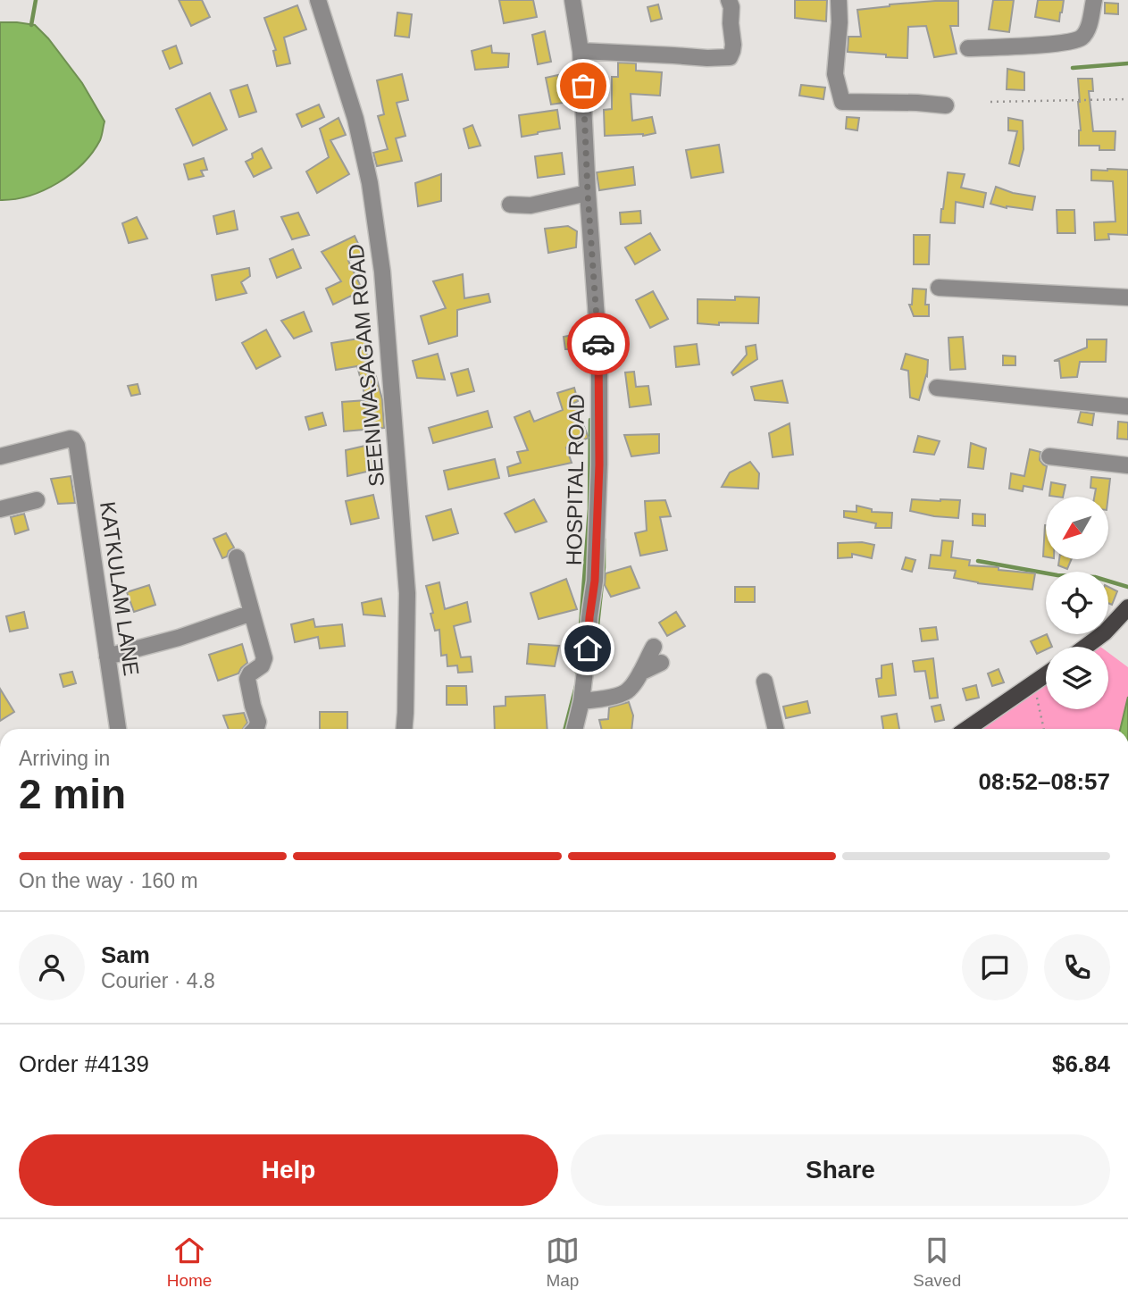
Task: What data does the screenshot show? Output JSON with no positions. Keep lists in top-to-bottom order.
{
  "streets": {
    "street": ["SEENIWASAGAM ROAD", "HOSPITAL ROAD", "KATKULAM LANE"]
  },
  "north": "bottom left",
  "page": {
    "heading": ["2 min", "Arriving in", "08:52–08:57"],
    "panel": [
      "Sam",
      "Courier · 4.8",
      "Order #4139",
      "$6.84"
    ],
    "bar": "On the way · 160 m",
    "buttons": ["Help", "Share"],
    "tabs": ["Home", "Map", "Saved"]
  }
}
